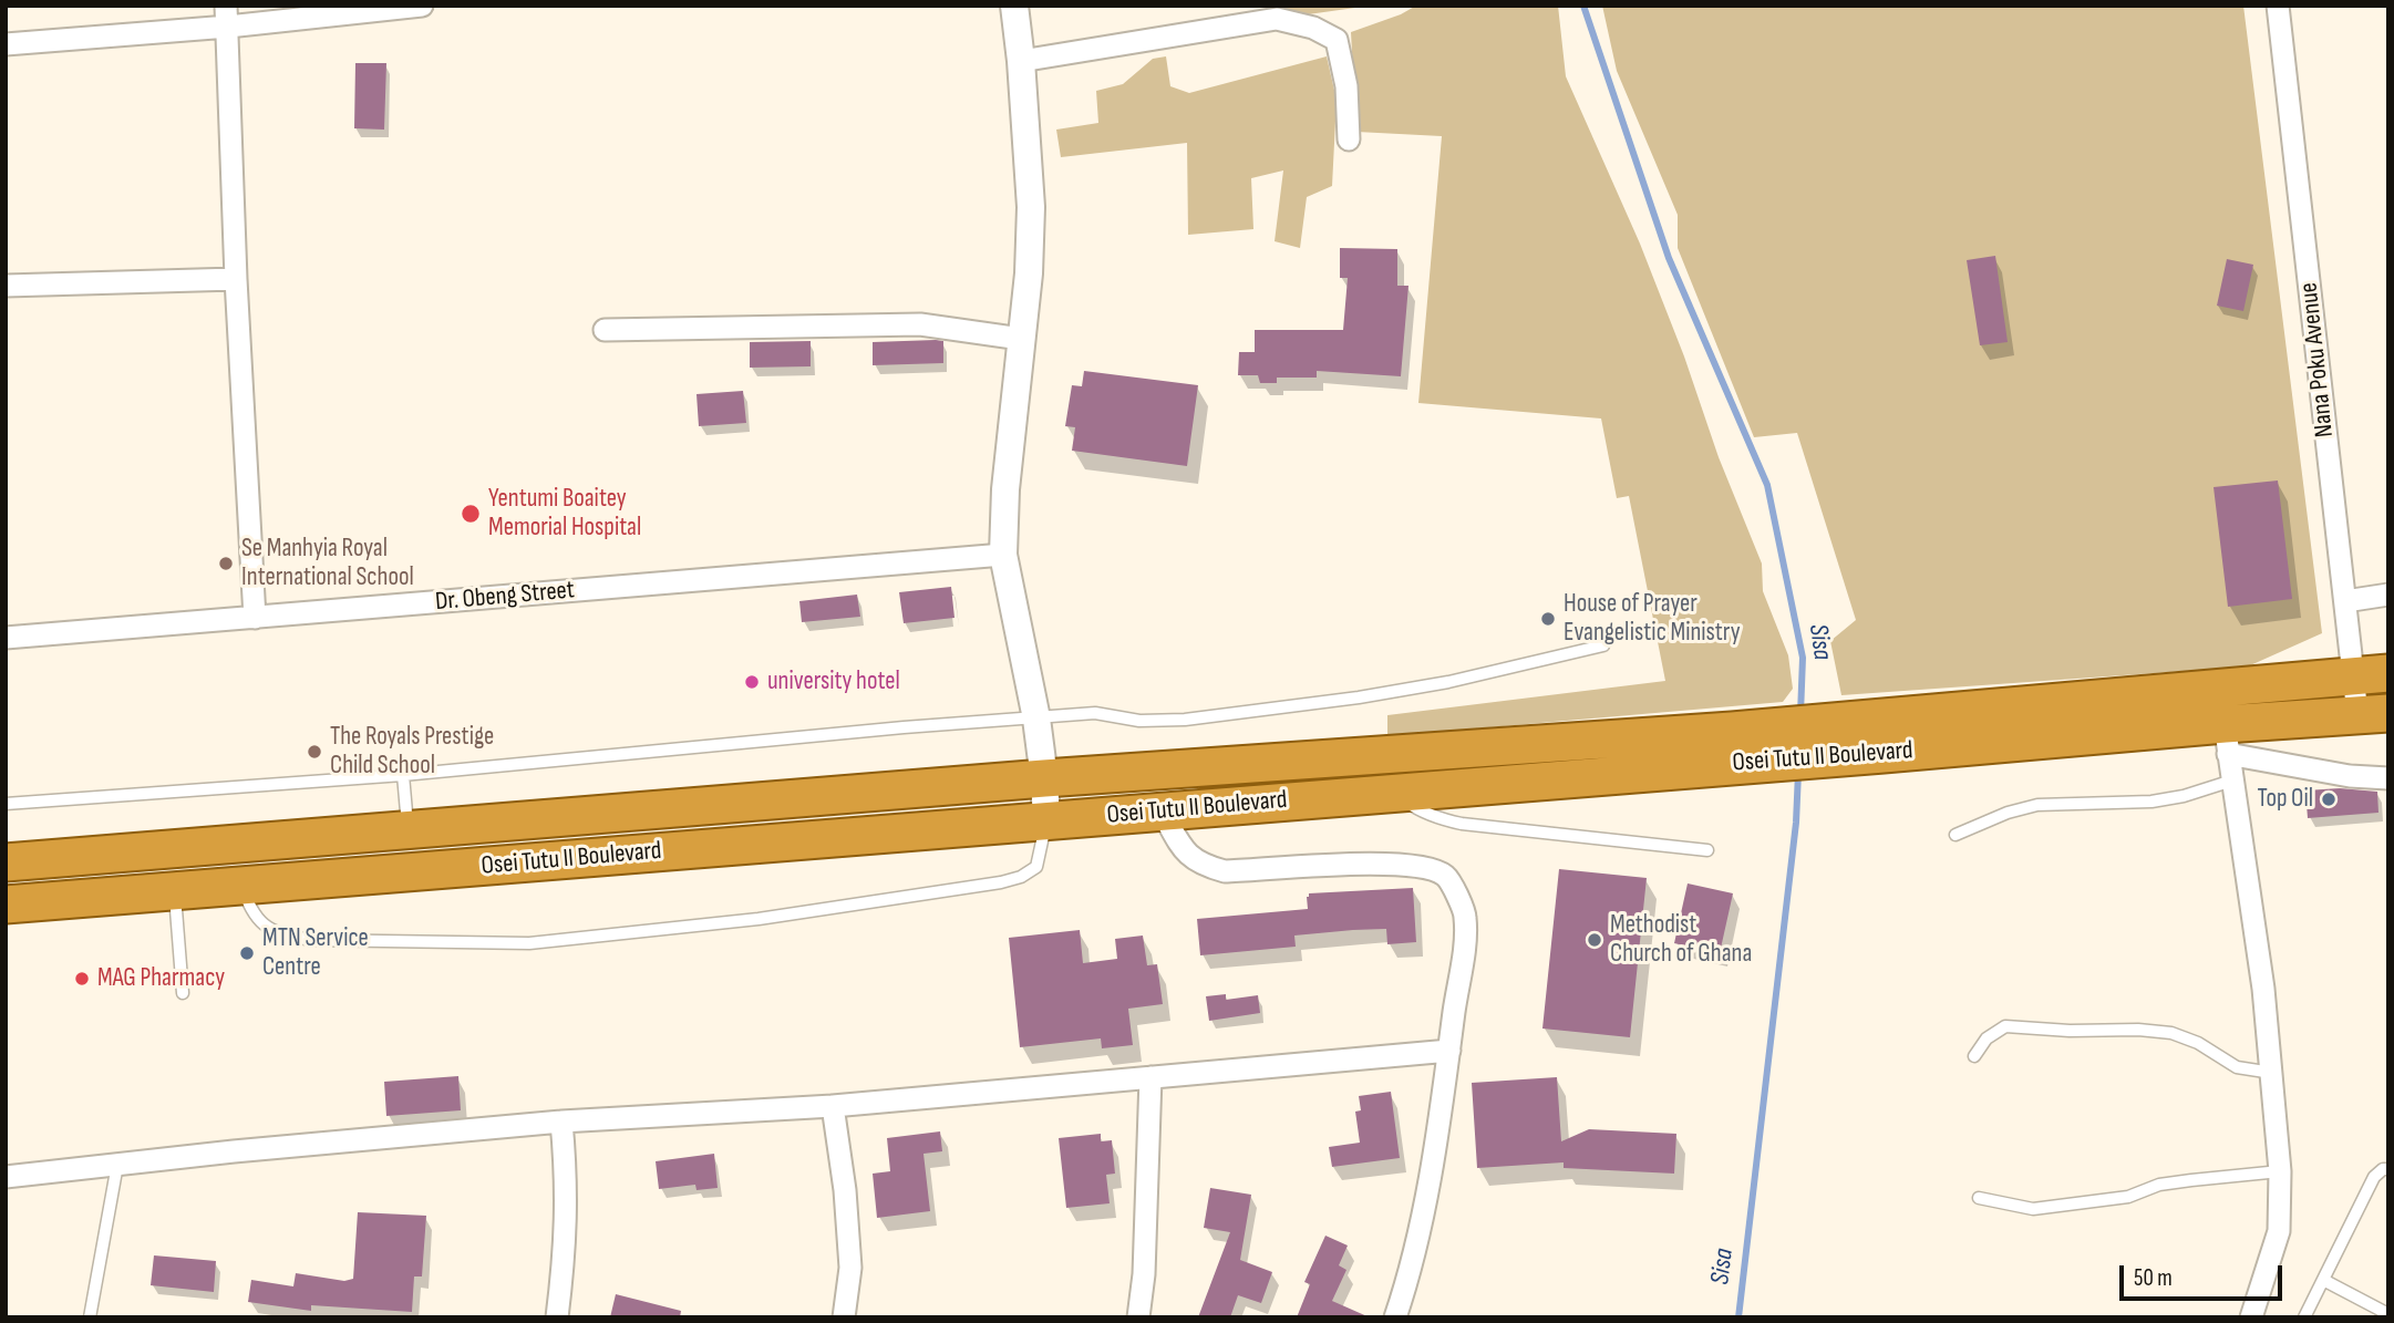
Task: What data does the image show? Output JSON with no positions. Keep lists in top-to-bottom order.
{
  "streets": {
    "highway": ["Osei Tutu II Boulevard"],
    "street": ["Nana Poku Avenue", "Dr. Obeng Street"]
  },
  "crossings": [
    ["Nana Poku Avenue", "Osei Tutu II Boulevard"]
  ],
  "water": ["Sisa"],
  "places": [
    "Yentumi Boaitey Memorial Hospital",
    "Se Manhyia Royal International School",
    "House of Prayer Evangelistic Ministry",
    "university hotel",
    "The Royals Prestige Child School",
    "Top Oil",
    "Methodist Church of Ghana",
    "MTN Service Centre",
    "MAG Pharmacy"
  ],
  "scale_bar": "50 m"
}
